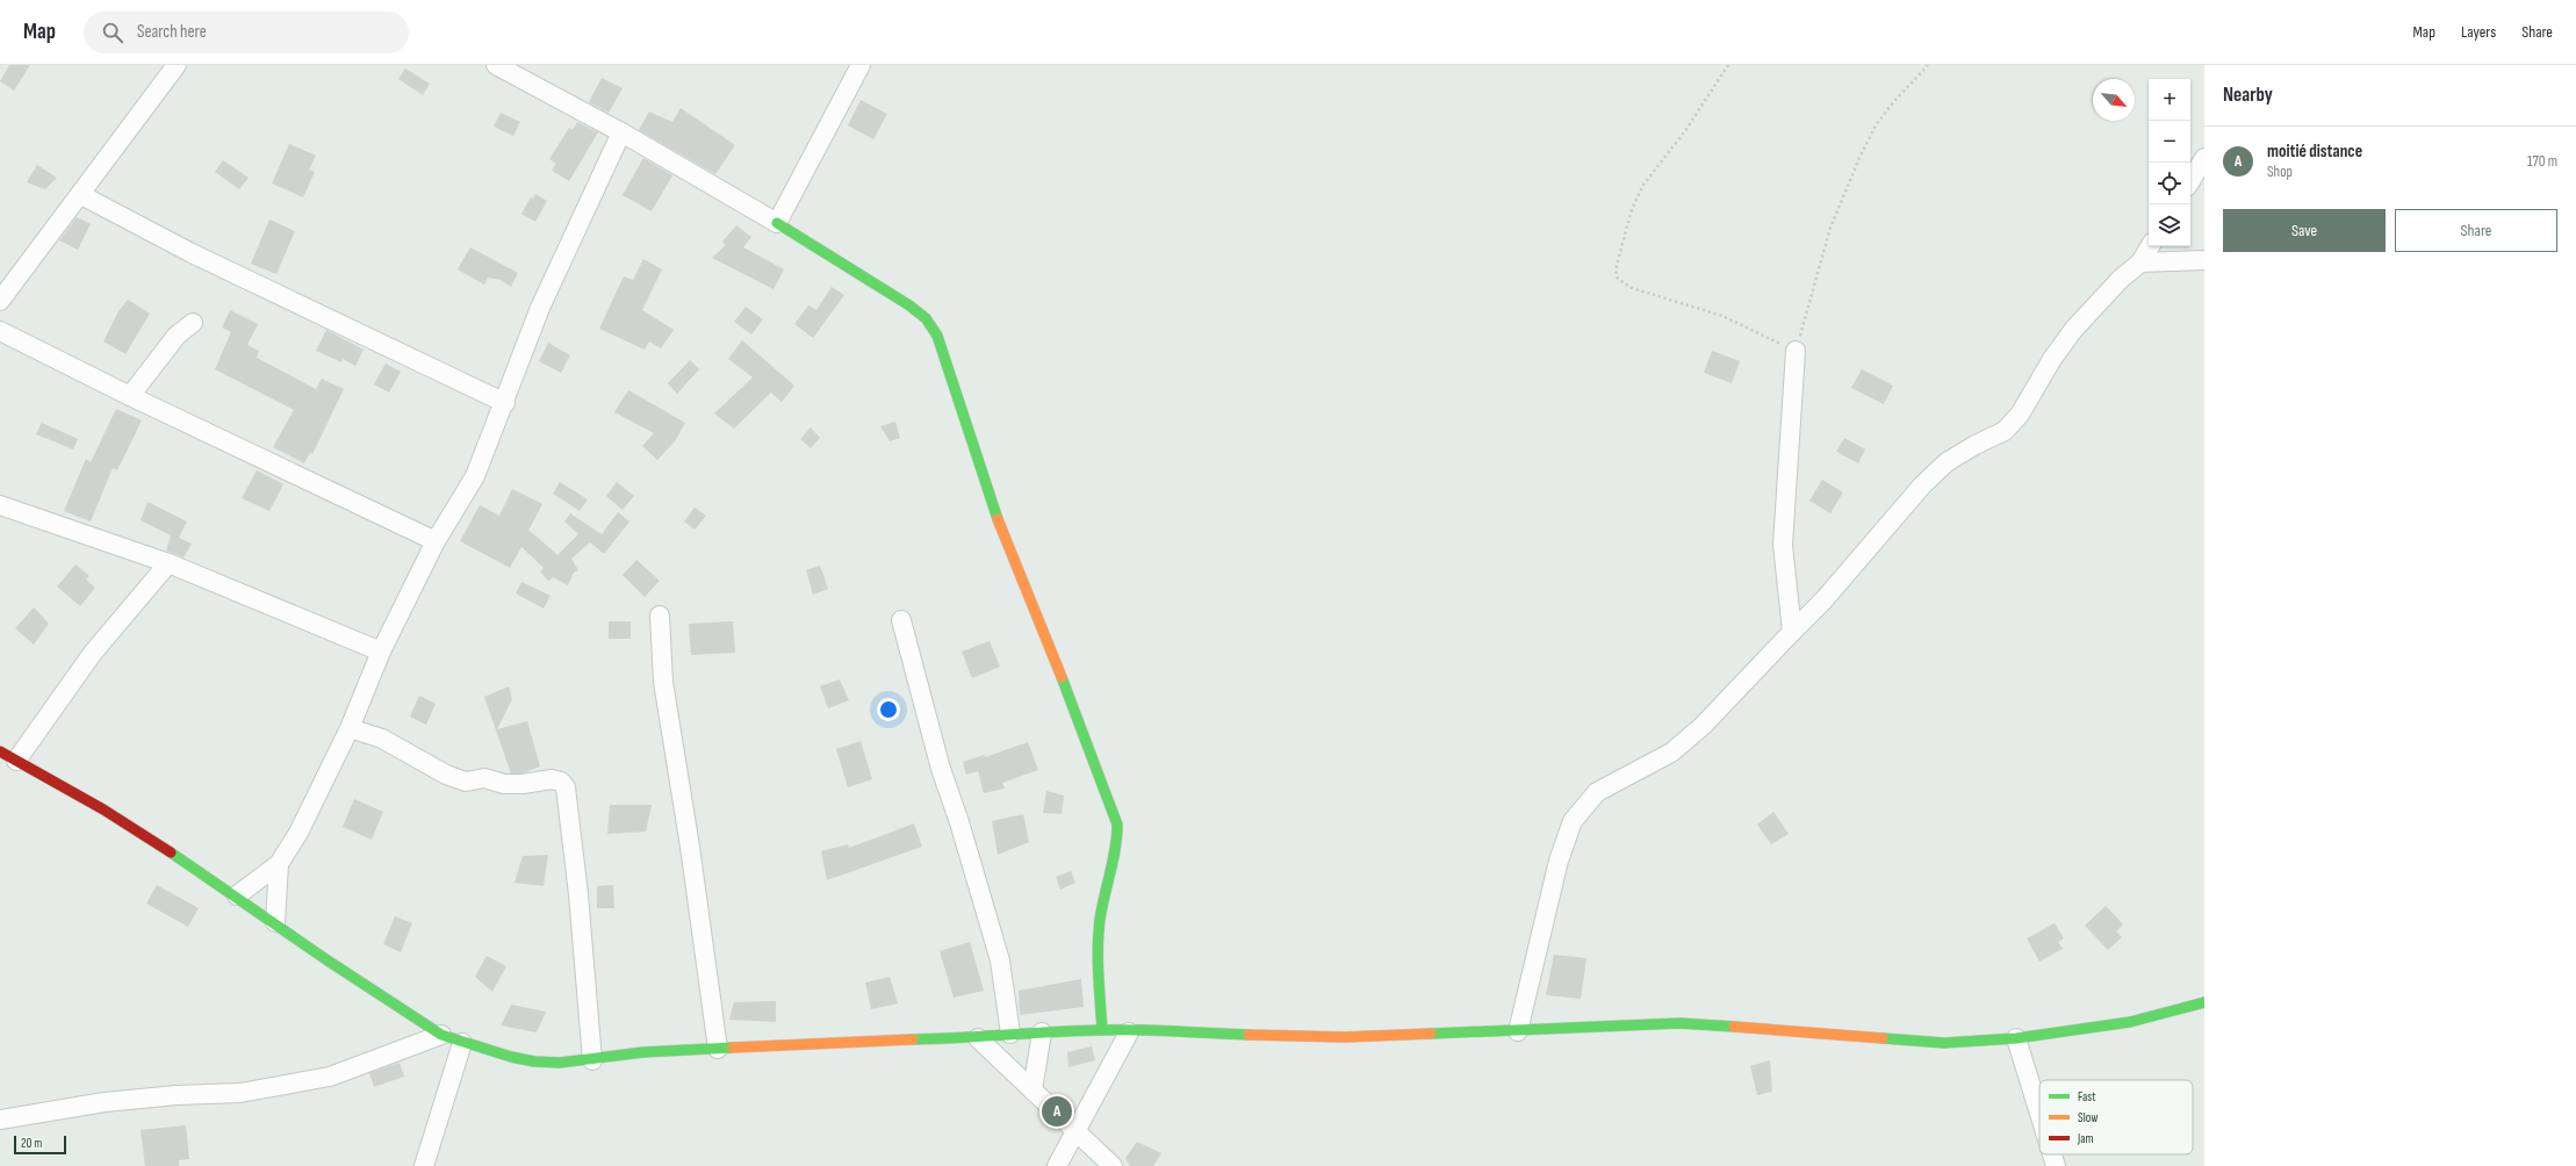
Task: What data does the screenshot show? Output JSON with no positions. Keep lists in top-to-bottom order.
{
  "legend": ["Fast", "Slow", "Jam"],
  "scale_bar": "20 m",
  "north": "bottom right",
  "page": {
    "header": "Map",
    "search": "Search here",
    "nav": ["Map", "Layers", "Share"],
    "heading": "Nearby",
    "map_buttons": ["+", "−"],
    "list": [
      {
        "mark": "A",
        "name": "moitié distance",
        "note": "Shop",
        "value": "170 m"
      }
    ],
    "buttons": ["Save", "Share"],
    "pins": "A",
    "scale": "20 m"
  }
}
